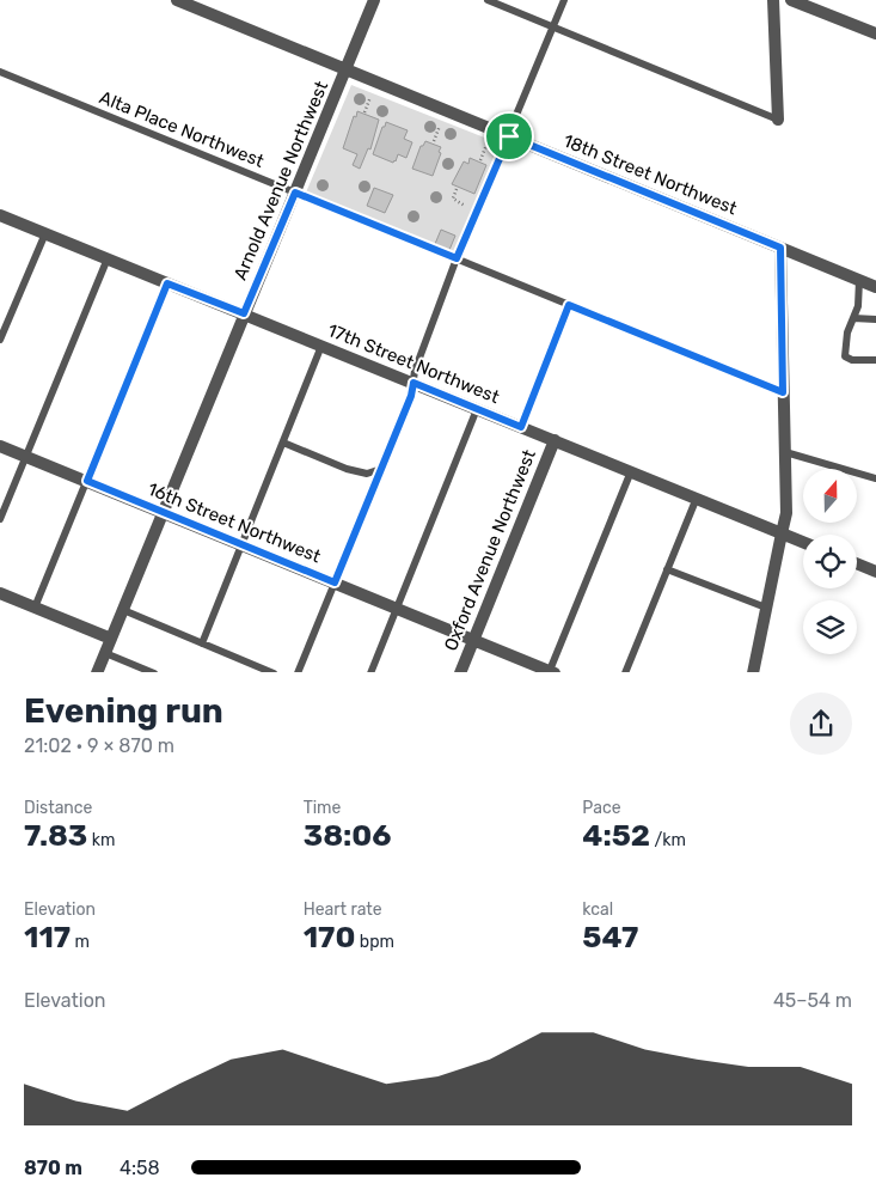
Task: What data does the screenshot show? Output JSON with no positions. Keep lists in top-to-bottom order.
{
  "streets": {
    "street": [
      "18th Street Northwest",
      "Arnold Avenue Northwest",
      "17th Street Northwest",
      "16th Street Northwest",
      "Oxford Avenue Northwest"
    ],
    "lane": ["Alta Place Northwest"]
  },
  "crossings": [
    ["Alta Place Northwest", "Arnold Avenue Northwest"],
    ["18th Street Northwest", "Arnold Avenue Northwest"],
    ["Arnold Avenue Northwest", "17th Street Northwest"],
    ["Arnold Avenue Northwest", "16th Street Northwest"],
    ["17th Street Northwest", "Oxford Avenue Northwest"],
    ["16th Street Northwest", "Oxford Avenue Northwest"]
  ],
  "north": "top",
  "page": {
    "heading": ["Evening run", "21:02 · 9 × 870 m"],
    "stats": [
      ["Distance", "7.83 km"],
      ["Time", "38:06"],
      ["Pace", "4:52 /km"],
      ["Elevation", "117 m"],
      ["Heart rate", "170 bpm"],
      ["kcal", "547"]
    ],
    "chart": ["Elevation", "45–54 m"],
    "list": [
      {
        "name": "870 m",
        "note": "4:58"
      }
    ]
  }
}
